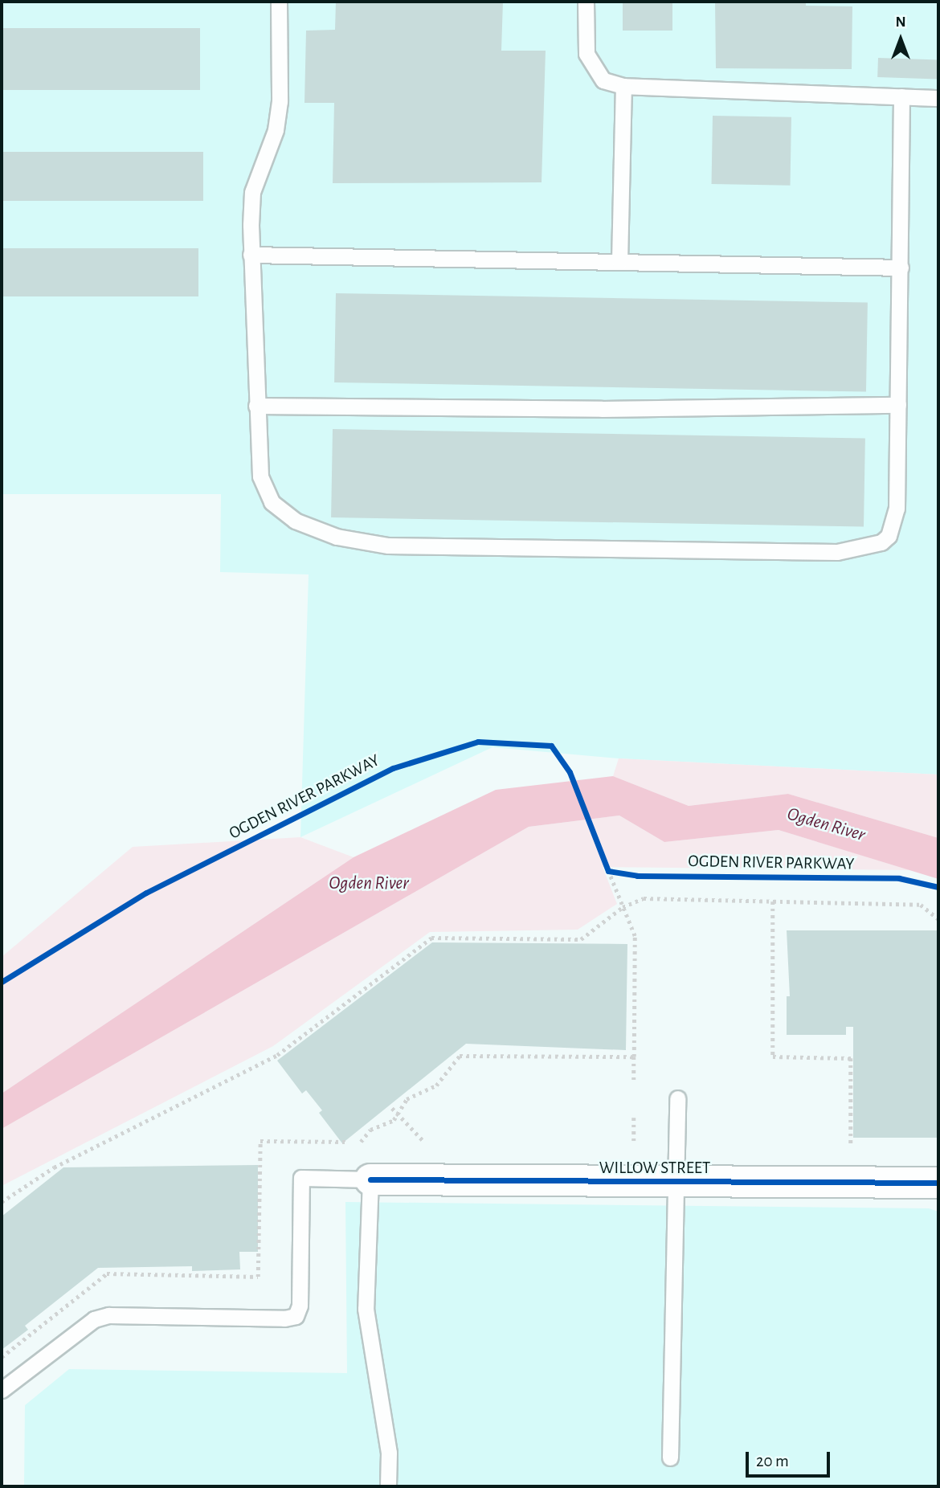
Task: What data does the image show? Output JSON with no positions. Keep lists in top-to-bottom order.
{
  "streets": {
    "street": ["WILLOW STREET"],
    "cycle path": ["OGDEN RIVER PARKWAY"]
  },
  "water": ["Ogden River"],
  "scale_bar": "20 m",
  "north": "top"
}
